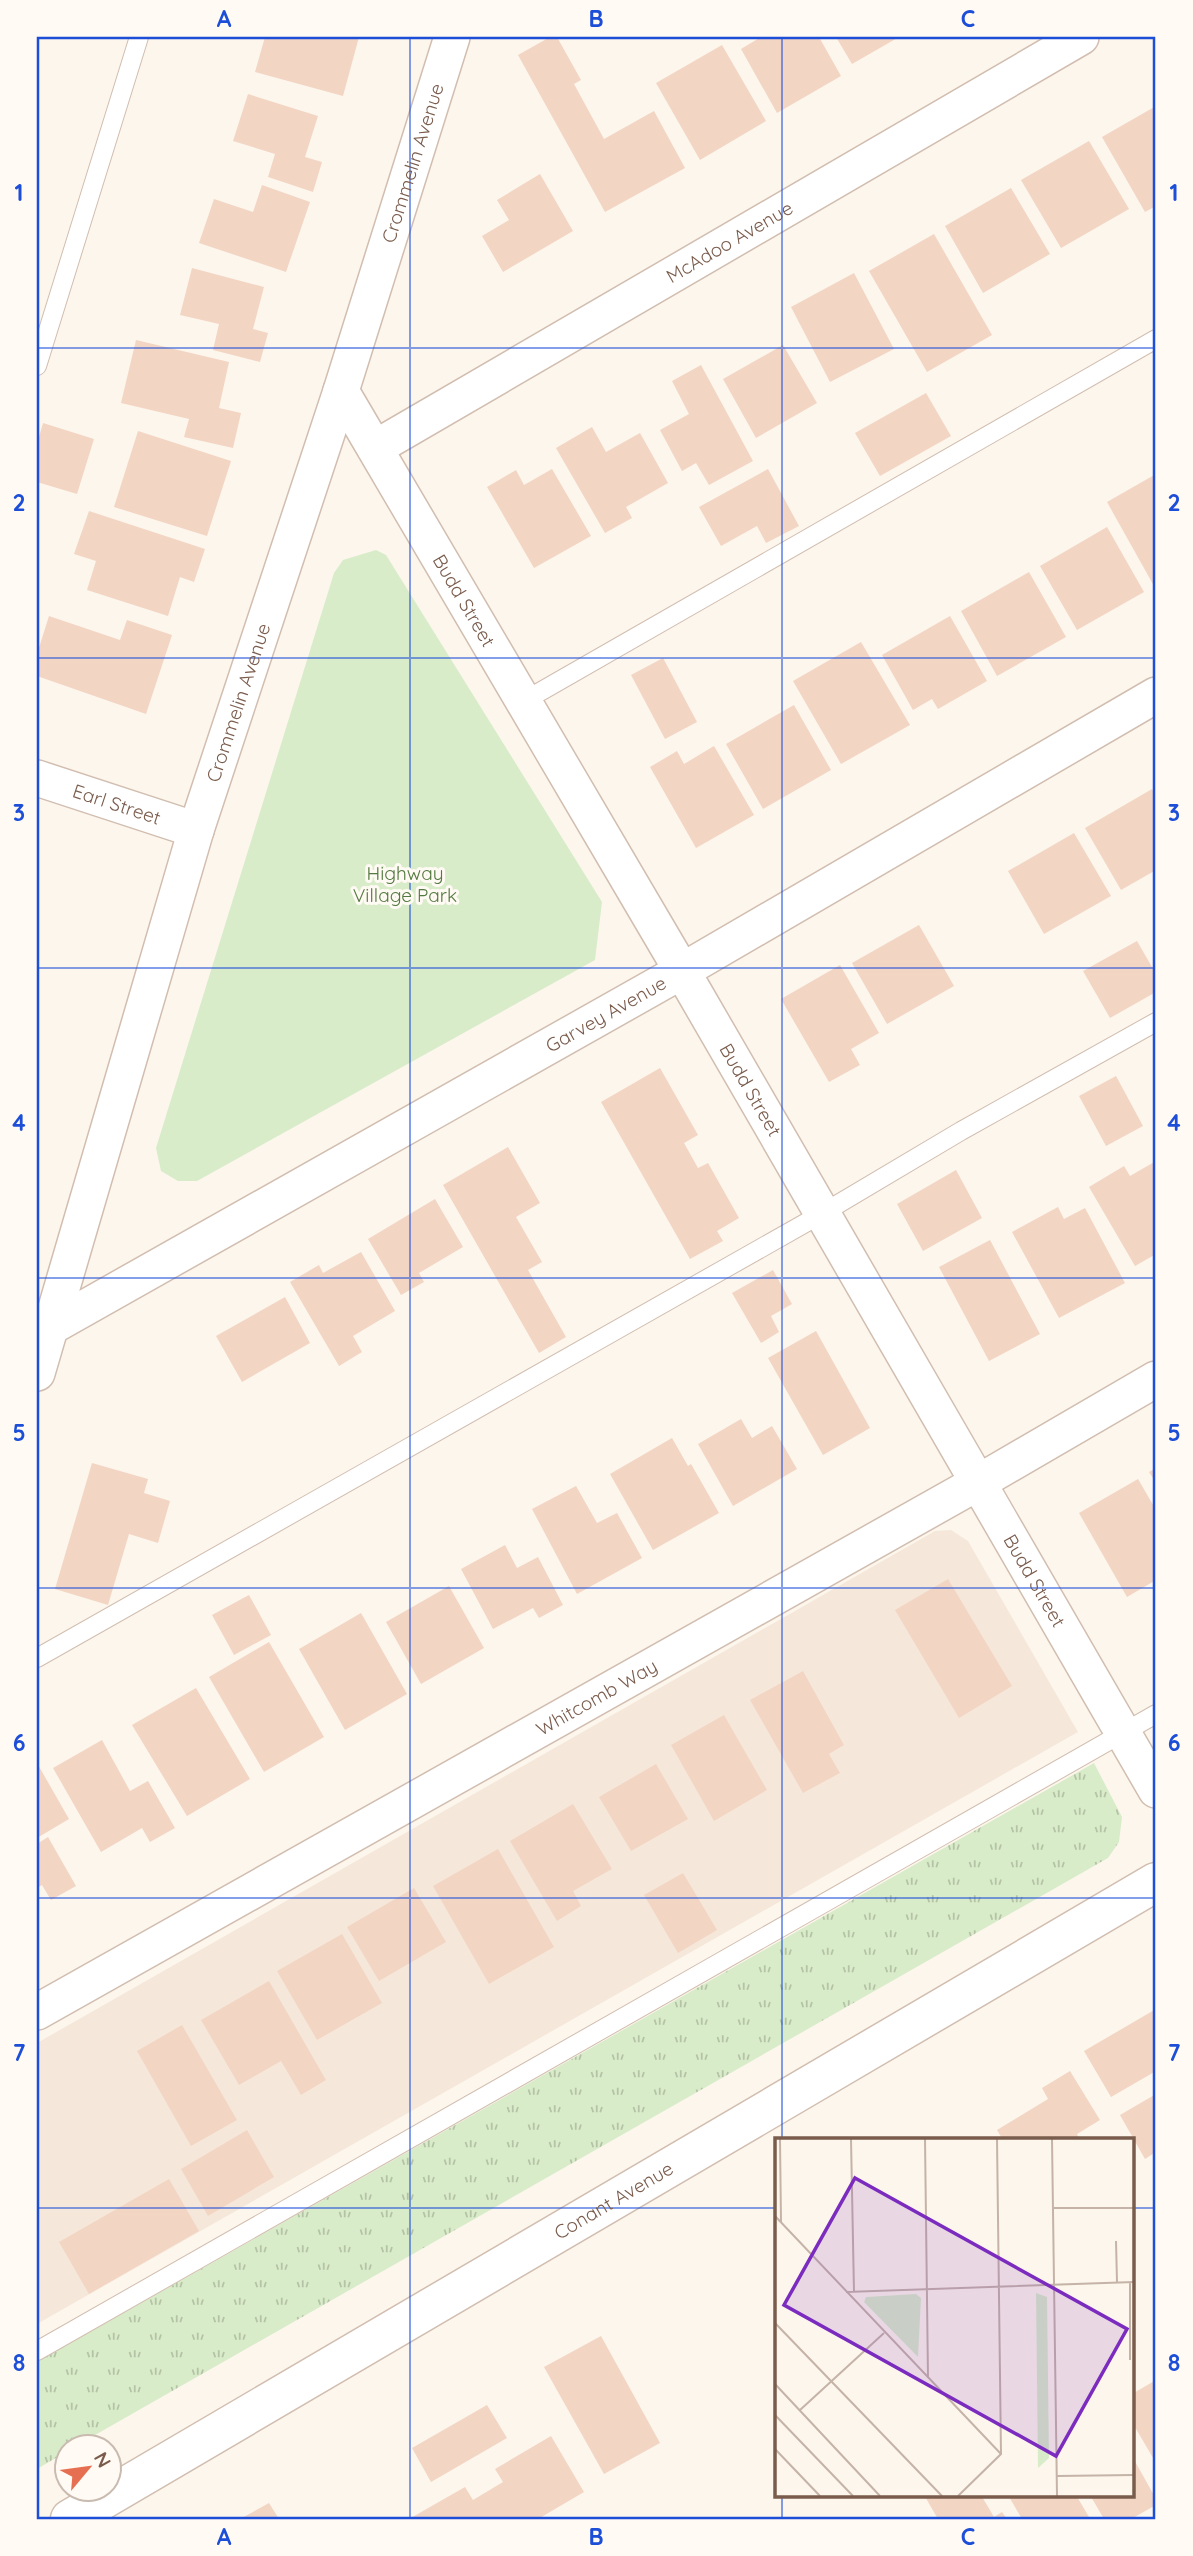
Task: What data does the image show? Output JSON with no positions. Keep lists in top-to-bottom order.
{
  "streets": {
    "street": [
      "Crommelin Avenue",
      "McAdoo Avenue",
      "Budd Street",
      "Earl Street",
      "Garvey Avenue",
      "Whitcomb Way",
      "Conant Avenue"
    ]
  },
  "crossings": [
    ["Crommelin Avenue", "Budd Street"],
    ["Crommelin Avenue", "Earl Street"],
    ["Crommelin Avenue", "Garvey Avenue"],
    ["McAdoo Avenue", "Budd Street"],
    ["Budd Street", "Garvey Avenue"],
    ["Budd Street", "Whitcomb Way"]
  ],
  "parks": ["Highway Village Park"],
  "north": "top right",
  "grid": {
    "columns": ["A", "B", "C"],
    "rows": [
      "1",
      "2",
      "3",
      "4",
      "5",
      "6",
      "7",
      "8"
    ]
  }
}
